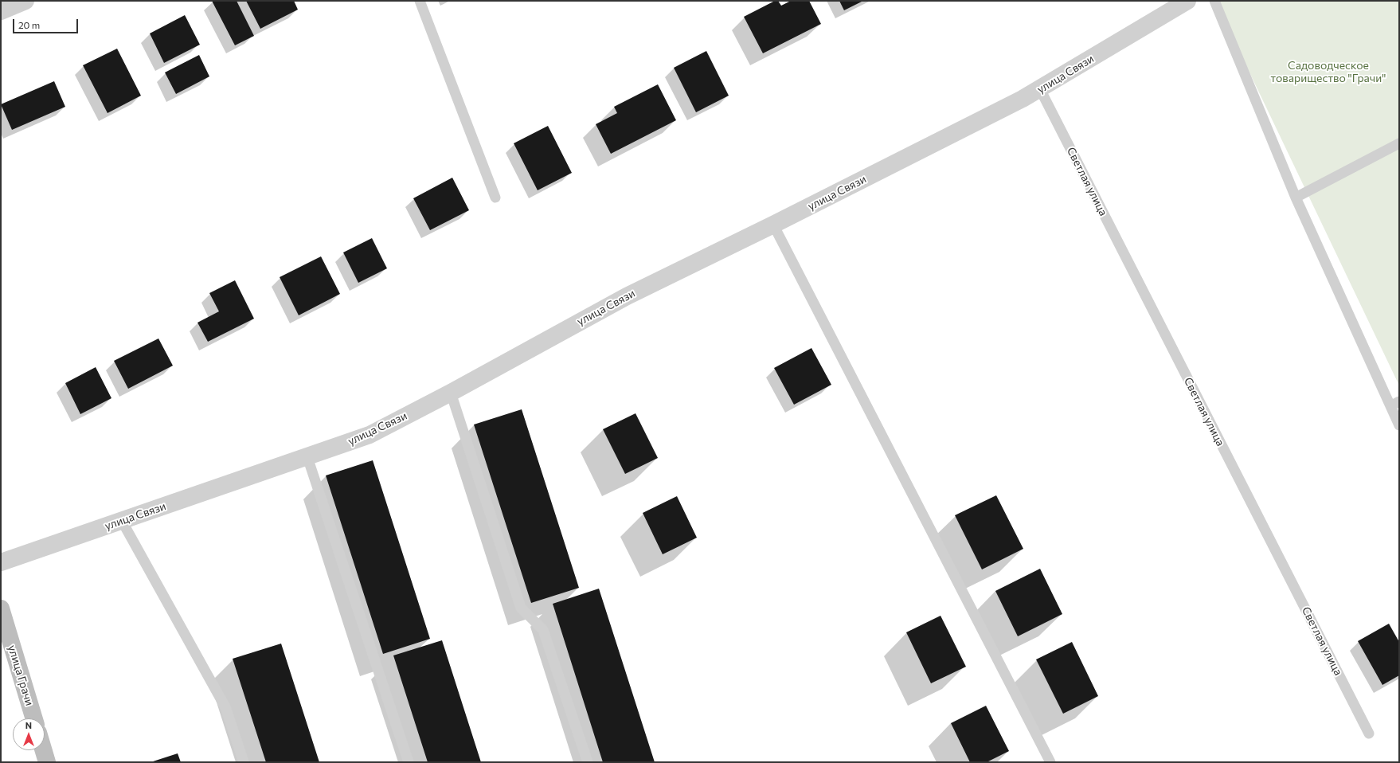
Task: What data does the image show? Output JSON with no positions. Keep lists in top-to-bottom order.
{
  "streets": {
    "street": ["улица Связи", "улица Грачи"],
    "lane": ["Светлая улица"]
  },
  "crossings": [
    ["улица Связи", "Светлая улица"]
  ],
  "parks": ["Садоводческое товарищество \"Грачи\""],
  "scale_bar": "20 m",
  "north": "top"
}
